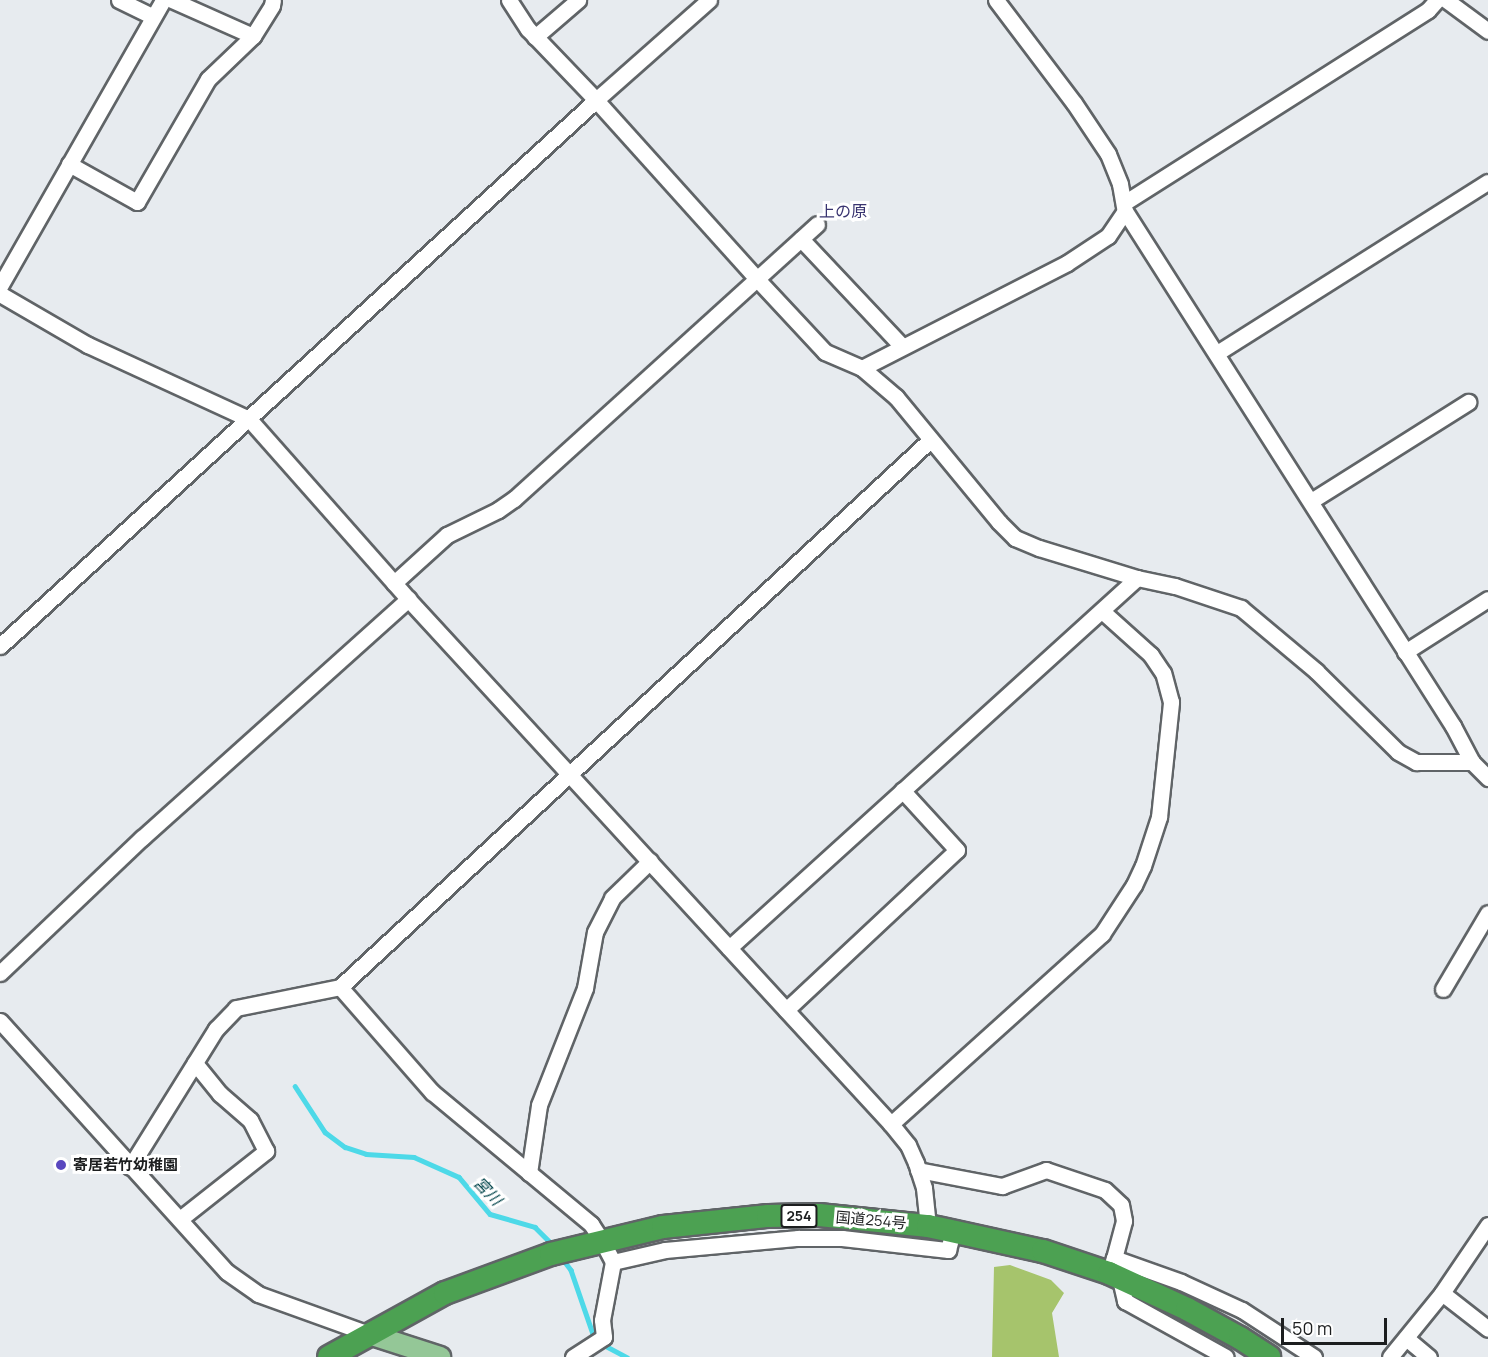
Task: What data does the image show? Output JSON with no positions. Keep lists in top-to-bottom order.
{
  "streets": {
    "highway": ["254", "国道254号"]
  },
  "districts": ["上の原"],
  "water": ["宮川"],
  "places": ["寄居若竹幼稚園"],
  "scale_bar": "50 m"
}
